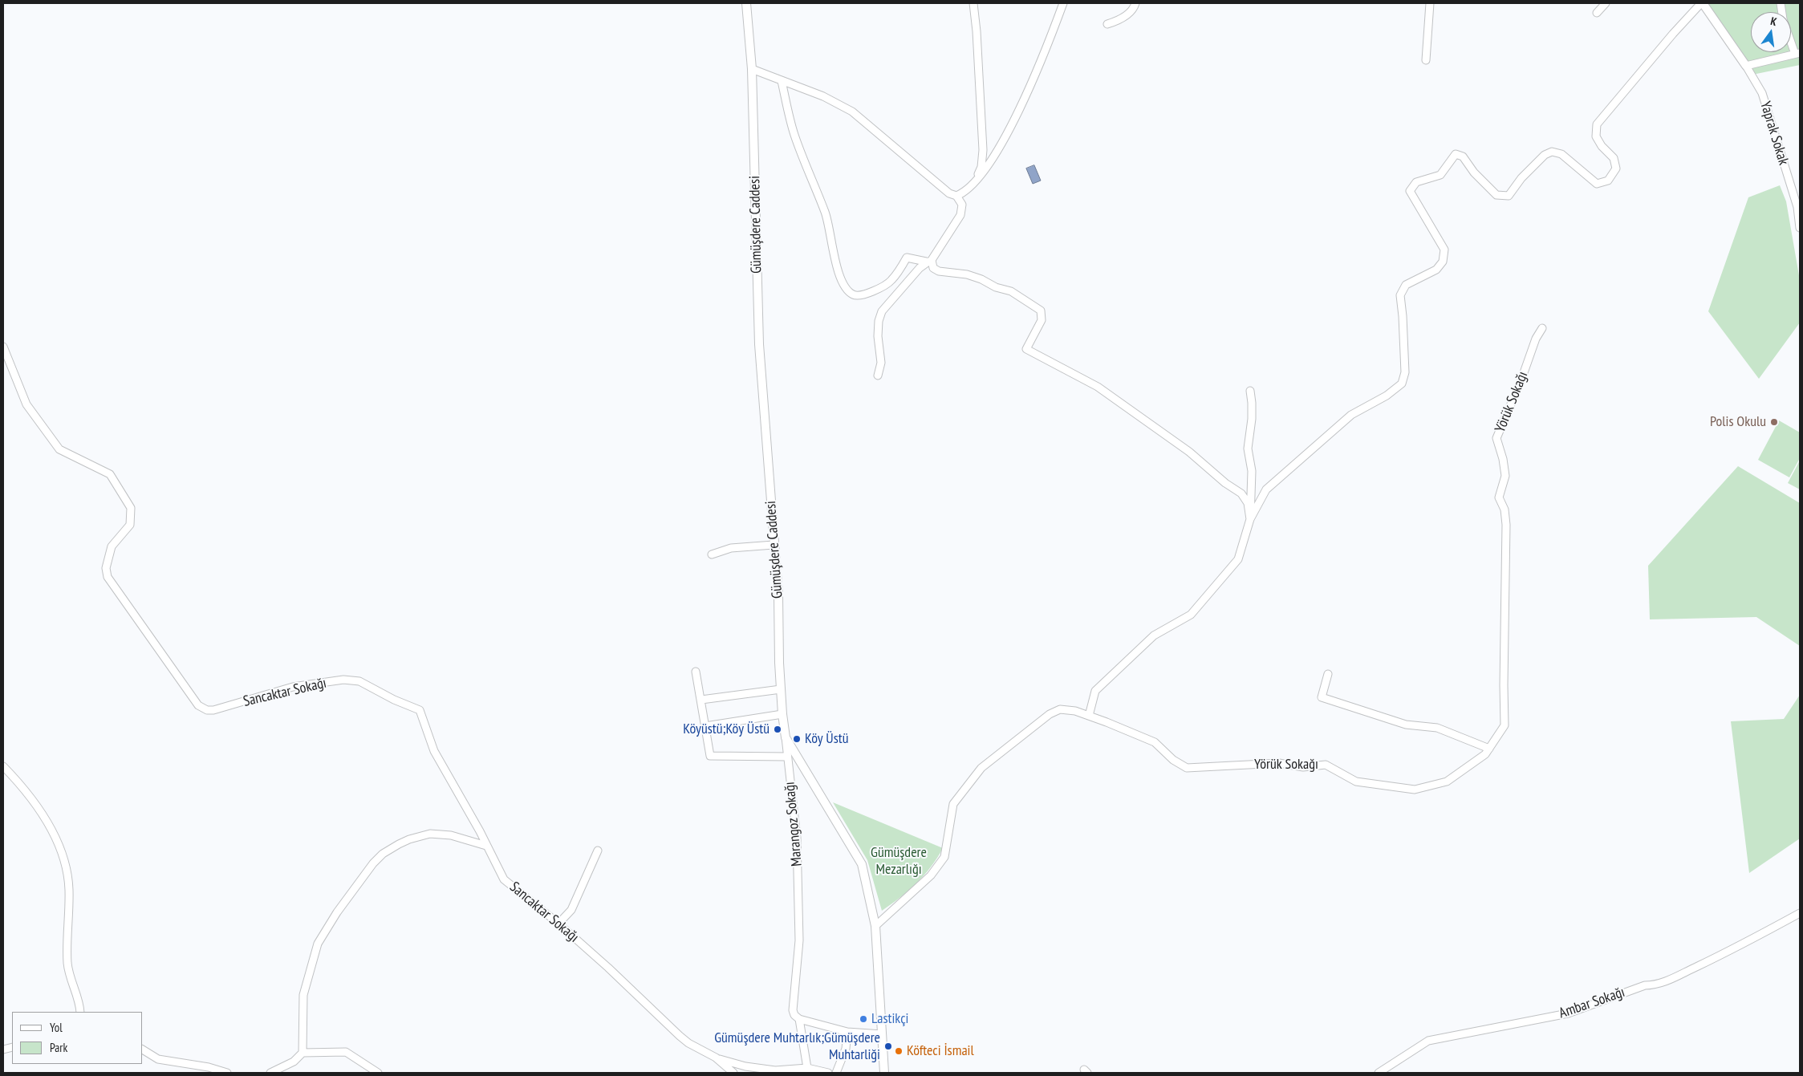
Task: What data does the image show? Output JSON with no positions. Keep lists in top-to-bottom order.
{
  "streets": {
    "street": [
      "Yaprak Sokak",
      "Gümüşdere Caddesi",
      "Yörük Sokağı",
      "Sancaktar Sokağı",
      "Marangoz Sokağı",
      "Ambar Sokağı"
    ]
  },
  "crossings": [
    ["Gümüşdere Caddesi", "Yörük Sokağı"],
    ["Gümüşdere Caddesi", "Marangoz Sokağı"]
  ],
  "parks": ["Gümüşdere Mezarlığı"],
  "places": [
    "Polis Okulu",
    "Köyüstü;Köy Üstü",
    "Köy Üstü",
    "Lastikçi",
    "Gümüşdere Muhtarlık;Gümüşdere Muhtarliği",
    "Köfteci İsmail"
  ],
  "legend": ["Yol", "Park"],
  "north": "top"
}
